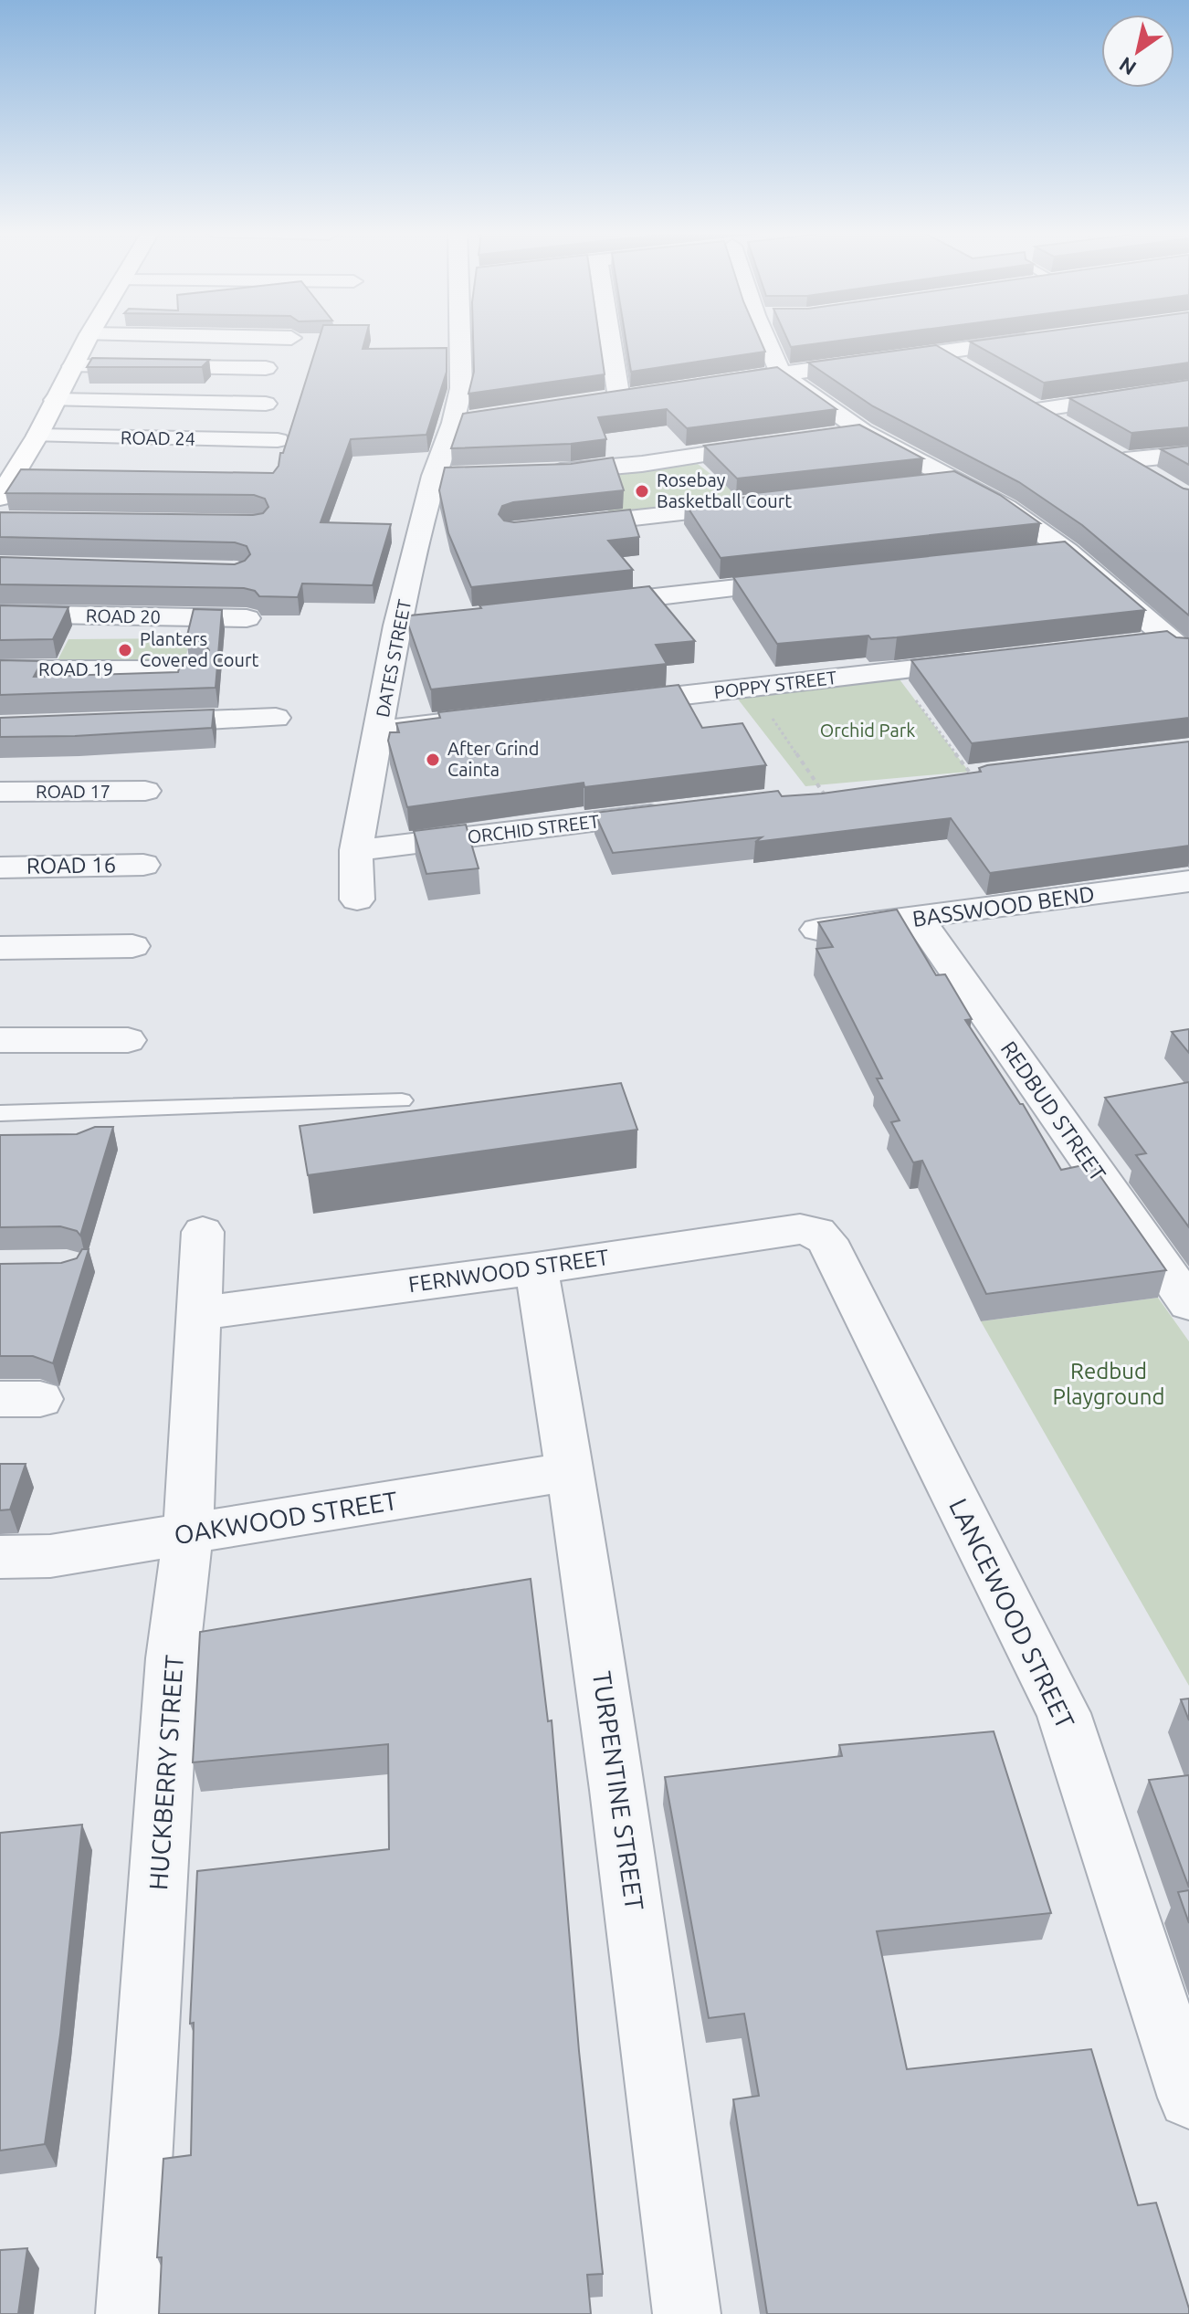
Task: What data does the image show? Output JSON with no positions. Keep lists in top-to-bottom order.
{
  "streets": {
    "street": [
      "ROAD 24",
      "ROAD 20",
      "DATES STREET",
      "ROAD 19",
      "POPPY STREET",
      "ROAD 17",
      "ORCHID STREET",
      "ROAD 16",
      "BASSWOOD BEND",
      "REDBUD STREET",
      "FERNWOOD STREET",
      "OAKWOOD STREET",
      "LANCEWOOD STREET",
      "HUCKBERRY STREET",
      "TURPENTINE STREET"
    ]
  },
  "crossings": [
    ["DATES STREET", "ORCHID STREET"],
    ["BASSWOOD BEND", "REDBUD STREET"],
    ["FERNWOOD STREET", "LANCEWOOD STREET"],
    ["FERNWOOD STREET", "HUCKBERRY STREET"],
    ["FERNWOOD STREET", "TURPENTINE STREET"],
    ["OAKWOOD STREET", "HUCKBERRY STREET"],
    ["OAKWOOD STREET", "TURPENTINE STREET"]
  ],
  "parks": ["Orchid Park", "Redbud Playground"],
  "places": ["Rosebay Basketball Court", "Planters Covered Court", "After Grind Cainta"],
  "north": "bottom left"
}
